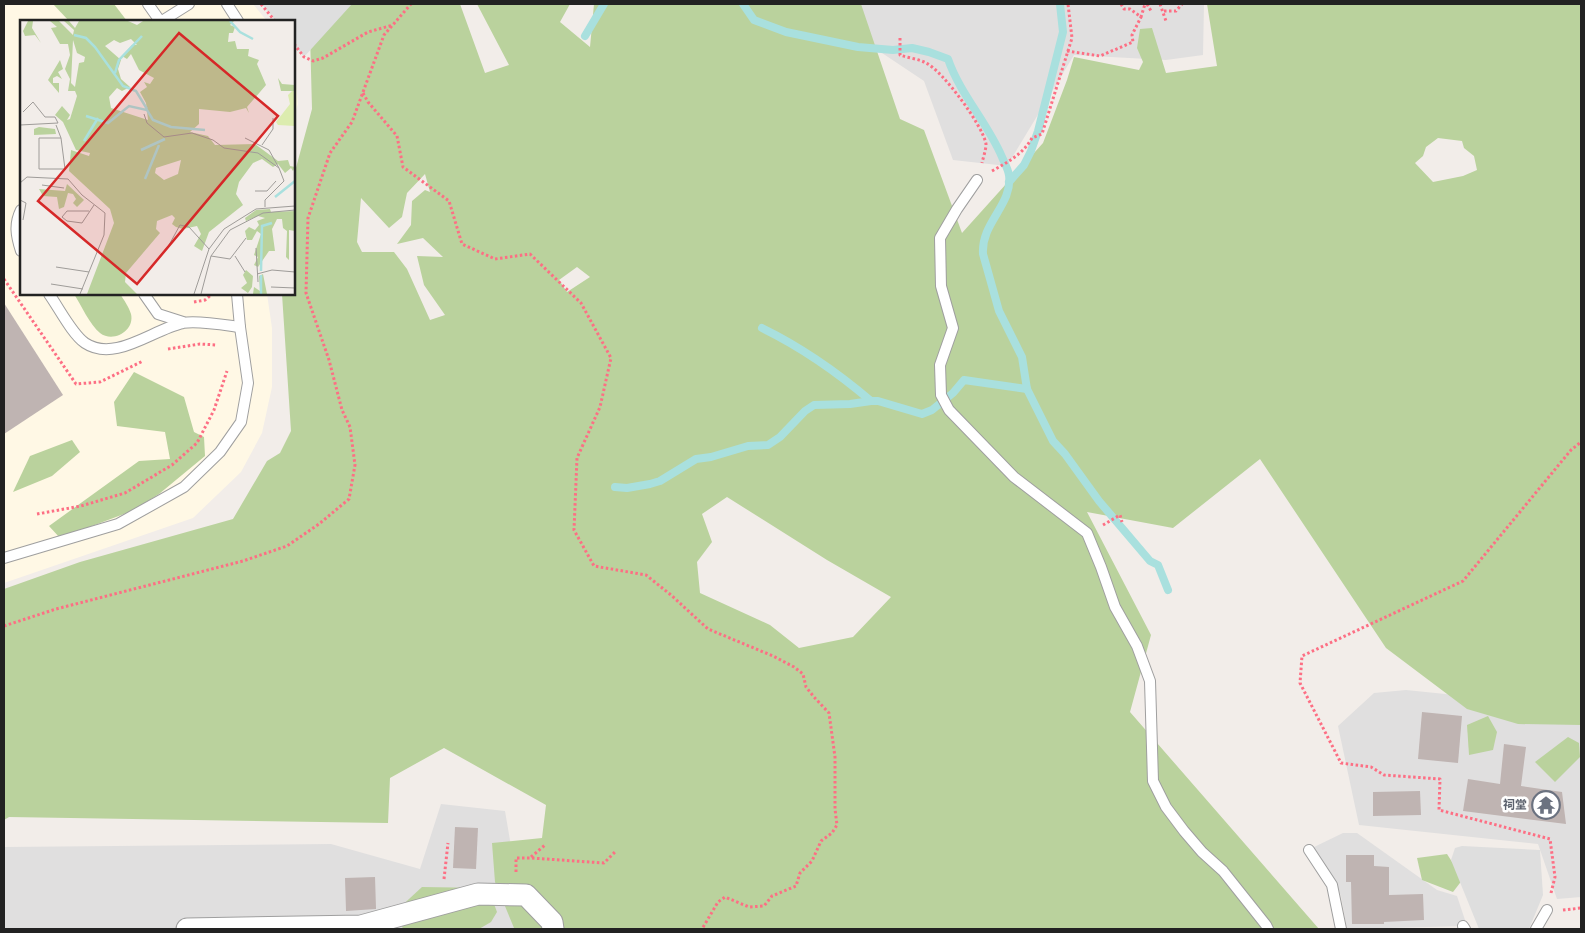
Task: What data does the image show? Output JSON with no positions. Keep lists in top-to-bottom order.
{
  "places": {
    "temple": ["祠堂"]
  }
}
